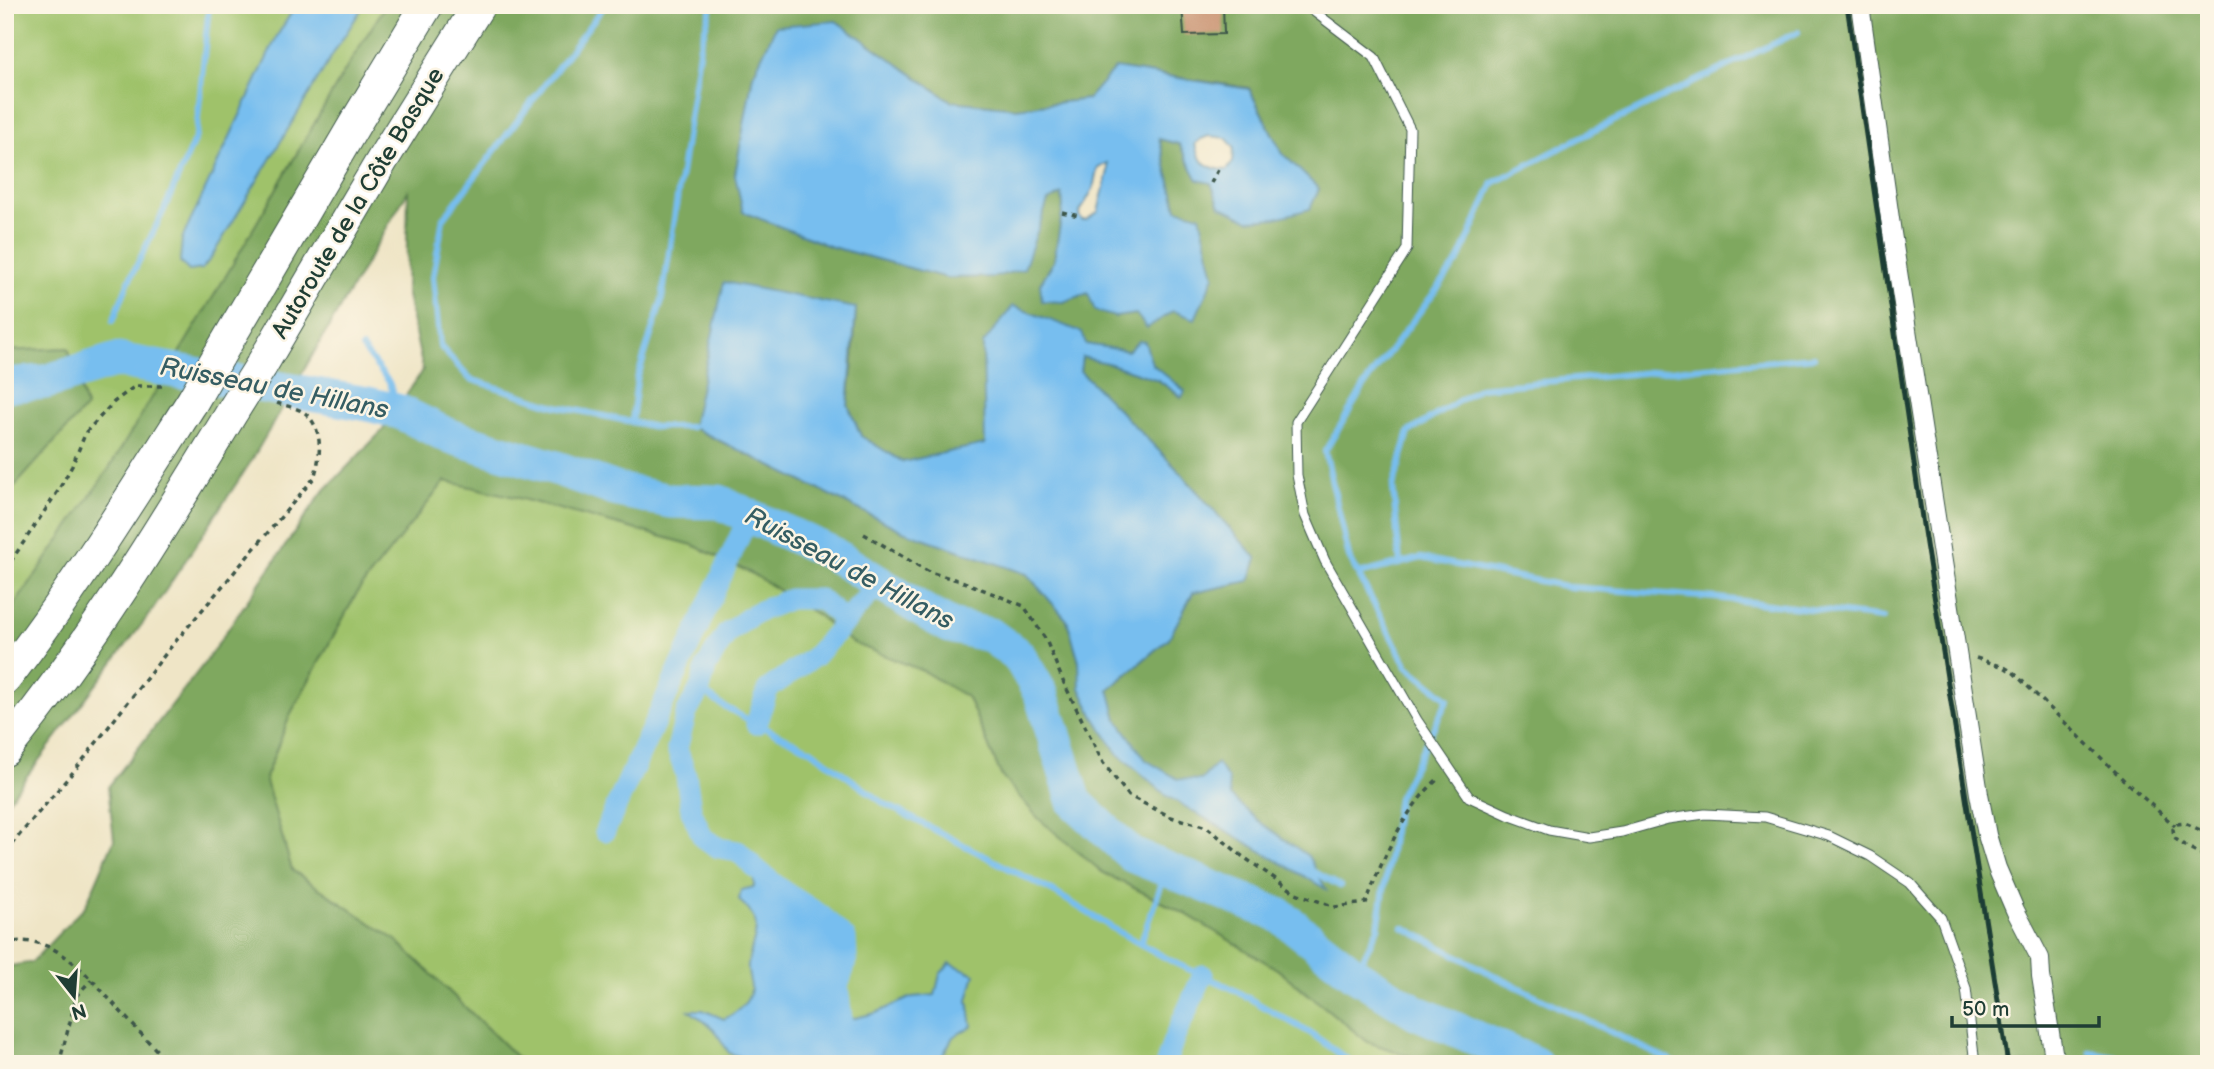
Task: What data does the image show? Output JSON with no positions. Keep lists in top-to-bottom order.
{
  "streets": {
    "highway": ["Autoroute de la Côte Basque"]
  },
  "water": ["Ruisseau de Hillans"],
  "scale_bar": "50 m",
  "north": "bottom"
}
